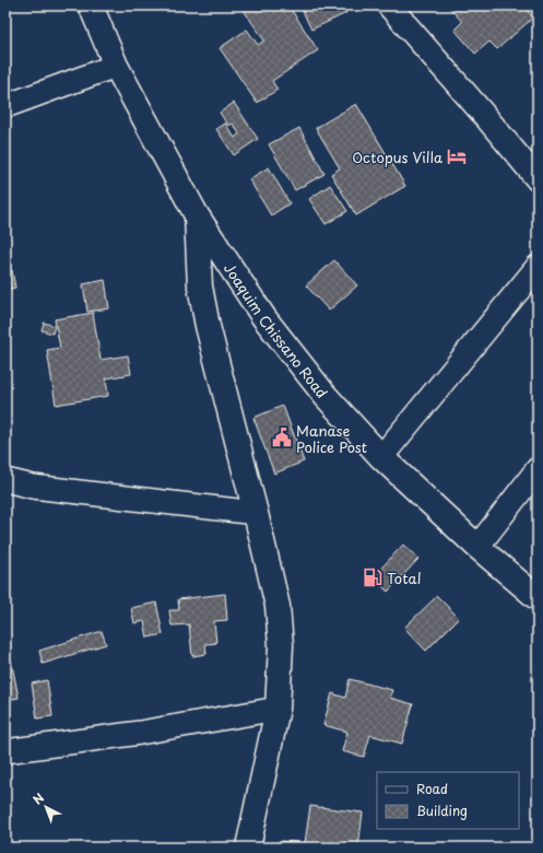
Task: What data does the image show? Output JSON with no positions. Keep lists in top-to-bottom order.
{
  "streets": {
    "main road": ["Joaquim Chissano Road"]
  },
  "places": {
    "hotel": ["Octopus Villa"],
    "public building": ["Manase Police Post"],
    "fuel station": ["Total"]
  },
  "legend": ["Road", "Building"],
  "north": "top left"
}
